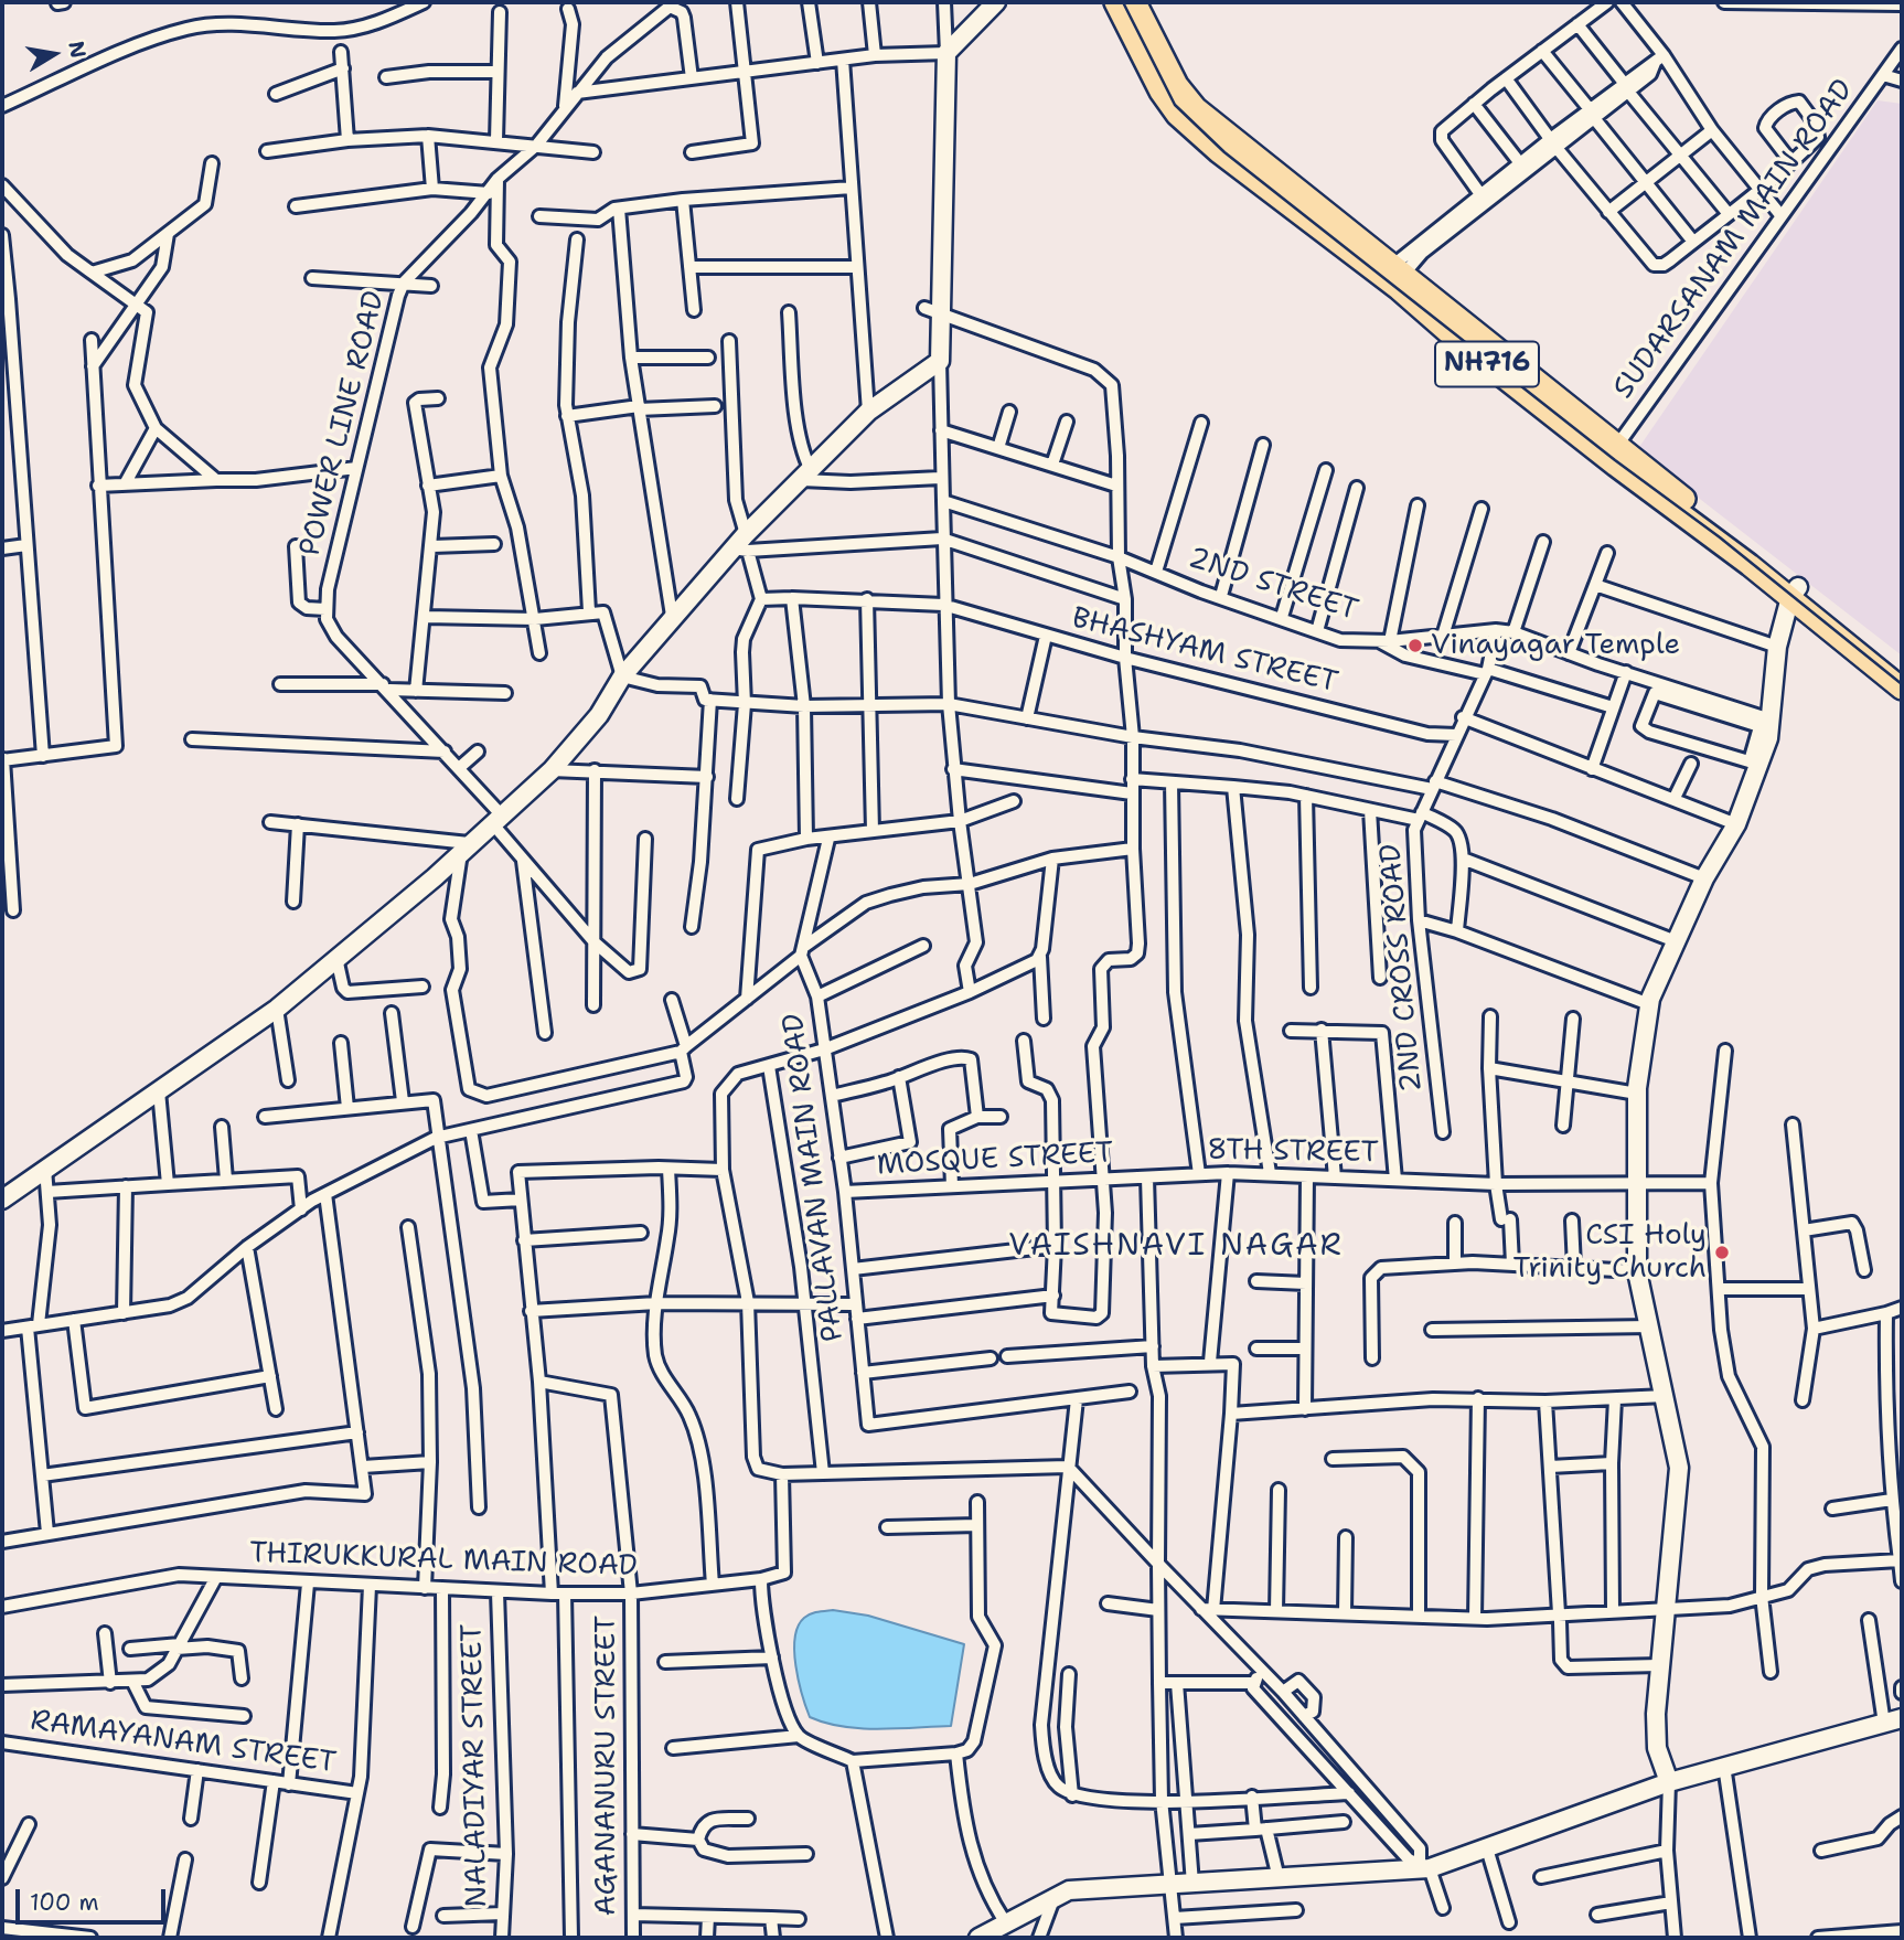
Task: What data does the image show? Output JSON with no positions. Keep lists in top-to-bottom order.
{
  "streets": {
    "highway": ["NH716"],
    "street": [
      "SUDARSANAM MAIN ROAD",
      "POWER LINE ROAD",
      "2ND STREET",
      "BHASHYAM STREET",
      "2ND CROSS ROAD",
      "8TH STREET",
      "MOSQUE STREET",
      "PALLAVAN MAIN ROAD",
      "THIRUKKURAL MAIN ROAD",
      "RAMAYANAM STREET",
      "NALADIYAR STREET",
      "AGANANURU STREET"
    ]
  },
  "crossings": [
    ["SUDARSANAM MAIN ROAD", "NH716"],
    ["2ND STREET", "2ND CROSS ROAD"],
    ["BHASHYAM STREET", "2ND CROSS ROAD"],
    ["8TH STREET", "MOSQUE STREET"],
    ["MOSQUE STREET", "PALLAVAN MAIN ROAD"],
    ["THIRUKKURAL MAIN ROAD", "NALADIYAR STREET"],
    ["THIRUKKURAL MAIN ROAD", "AGANANURU STREET"]
  ],
  "districts": ["VAISHNAVI NAGAR"],
  "places": ["Vinayagar Temple", "CSI Holy Trinity Church"],
  "scale_bar": "100 m",
  "north": "right"
}
